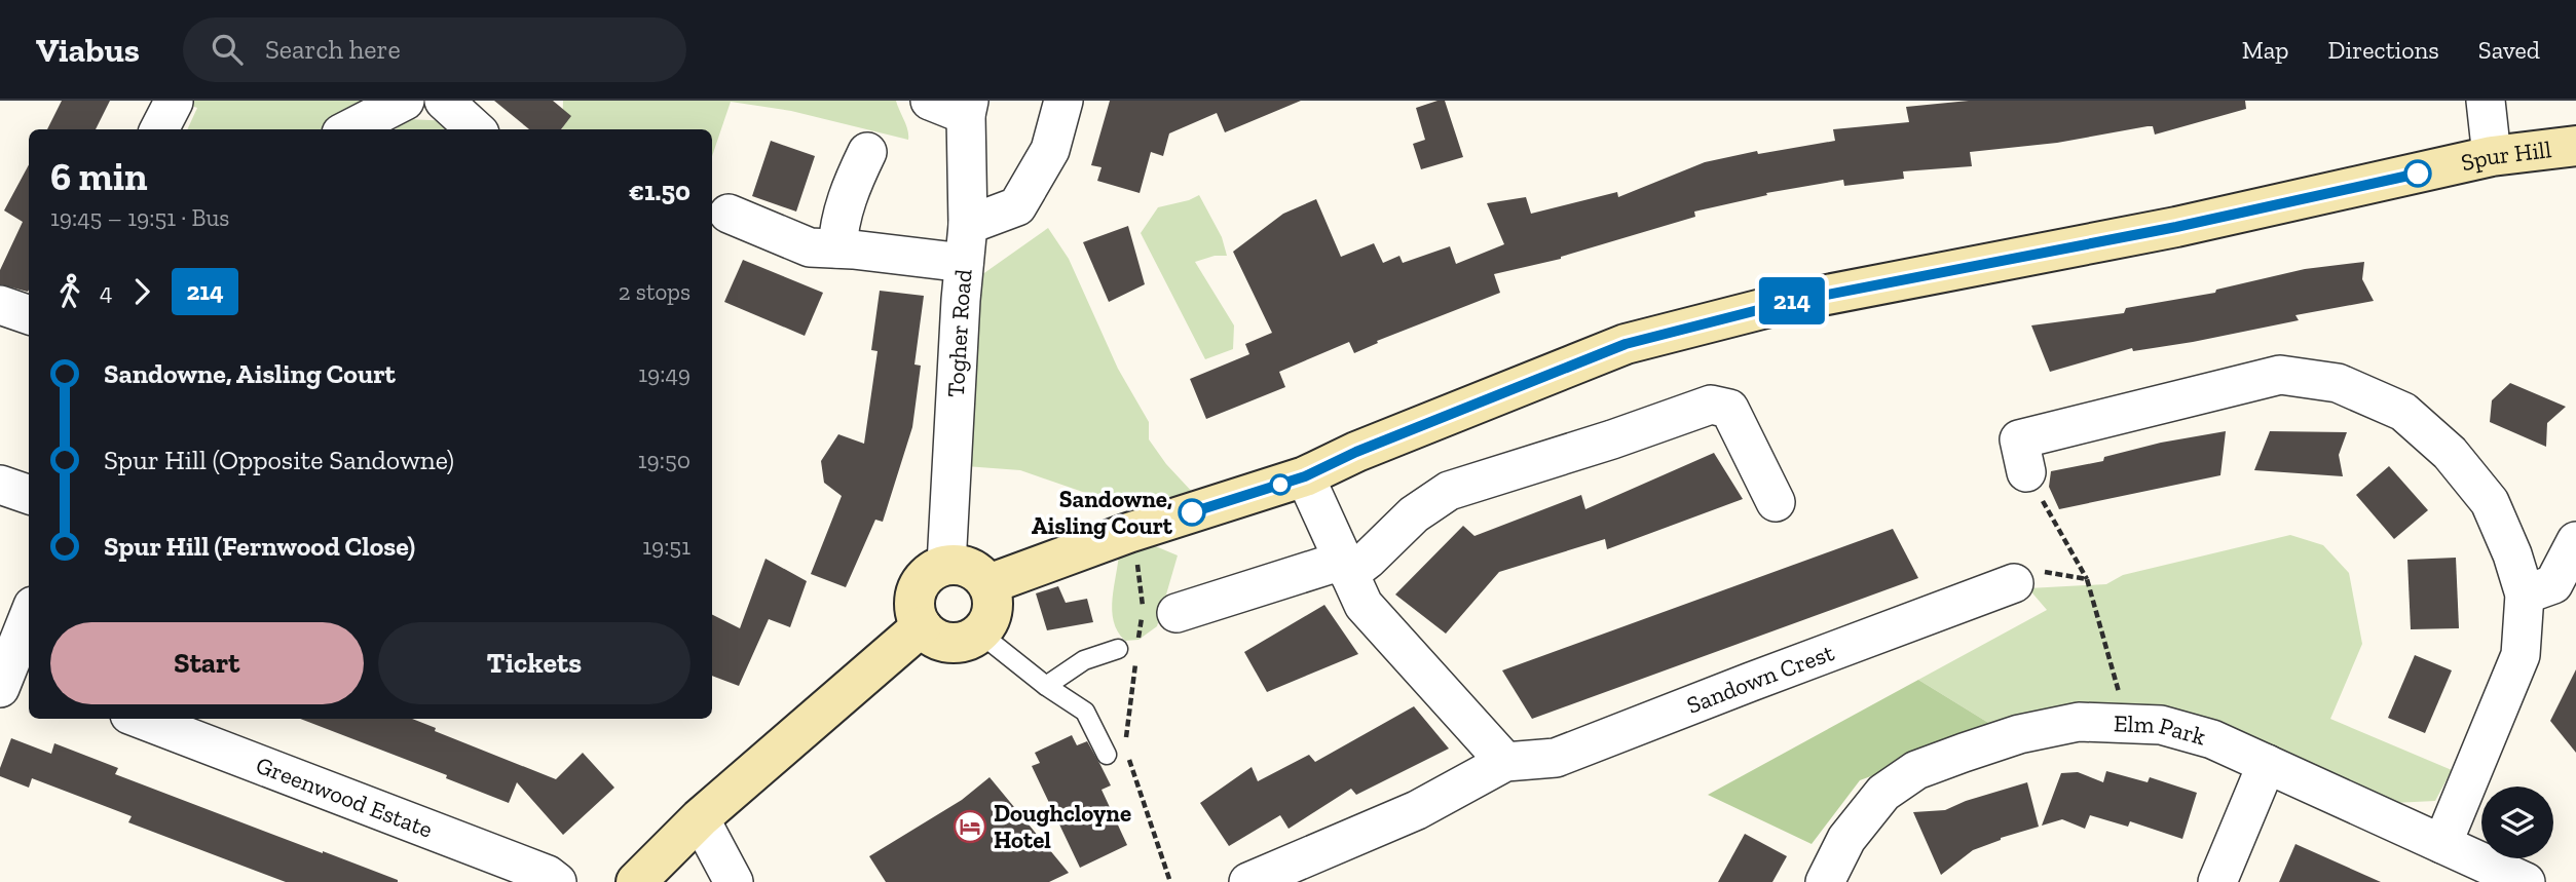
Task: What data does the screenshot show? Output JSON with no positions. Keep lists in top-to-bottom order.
{
  "streets": {
    "street": [
      "Spur Hill",
      "Togher Road",
      "Sandown Crest",
      "Elm Park",
      "Greenwood Estate"
    ]
  },
  "crossings": [
    ["Spur Hill", "Togher Road"]
  ],
  "places": {
    "other": ["Sandowne, Aisling Court"],
    "hotel": ["Doughcloyne Hotel"]
  },
  "lines": ["bus line 214"],
  "page": {
    "header": "Viabus",
    "search": "Search here",
    "nav": ["Map", "Directions", "Saved"],
    "on_map": "214",
    "heading": ["6 min", "19:45 – 19:51 · Bus", "€1.50"],
    "legs": ["4", "214", "2 stops"],
    "list": [
      {
        "name": "Sandowne, Aisling Court",
        "value": "19:49"
      },
      {
        "name": "Spur Hill (Opposite Sandowne)",
        "value": "19:50"
      },
      {
        "name": "Spur Hill (Fernwood Close)",
        "value": "19:51"
      }
    ],
    "buttons": ["Start", "Tickets"]
  }
}
